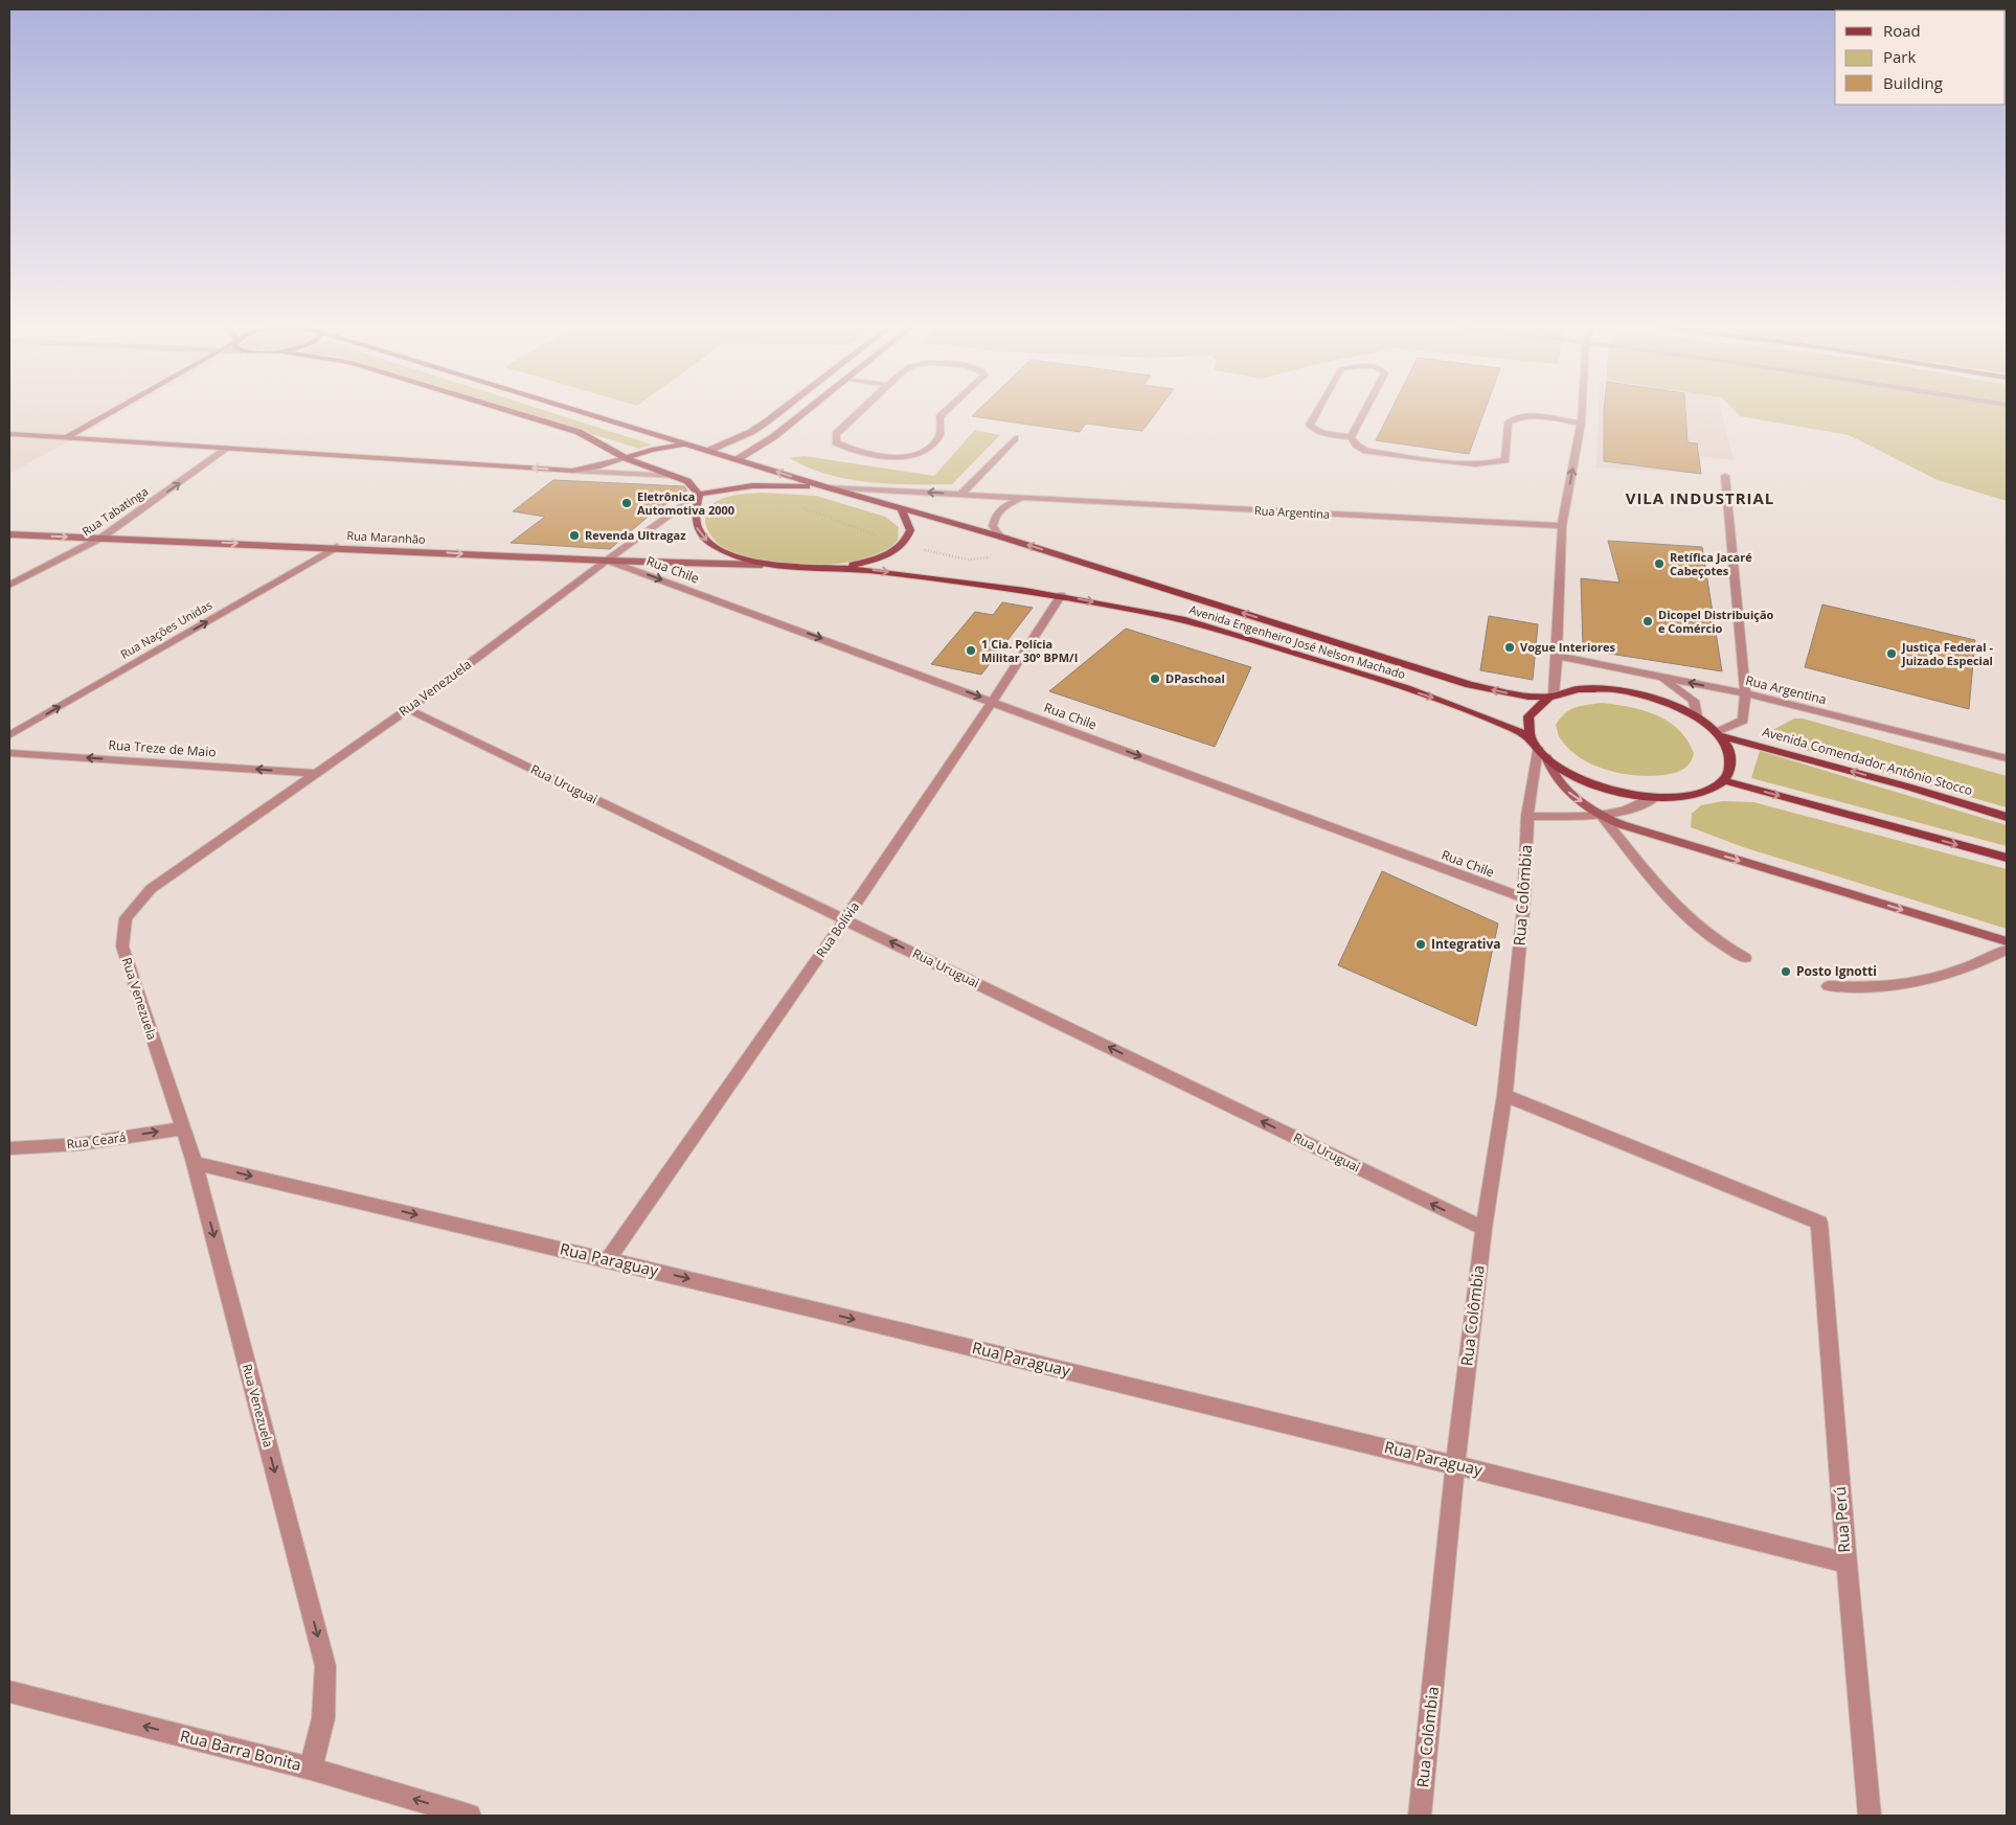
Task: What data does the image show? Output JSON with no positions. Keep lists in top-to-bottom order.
{
  "streets": {
    "main road": ["Avenida Engenheiro José Nelson Machado", "Avenida Comendador Antônio Stocco"],
    "street": [
      "Rua Tabatinga",
      "Rua Argentina",
      "Rua Maranhão",
      "Rua Chile",
      "Rua Nações Unidas",
      "Rua Venezuela",
      "Rua Treze de Maio",
      "Rua Uruguai",
      "Rua Colômbia",
      "Rua Bolívia",
      "Rua Ceará",
      "Rua Paraguay",
      "Rua Perú",
      "Rua Barra Bonita"
    ]
  },
  "crossings": [
    ["Rua Tabatinga", "Rua Maranhão"],
    ["Rua Argentina", "Avenida Engenheiro José Nelson Machado"],
    ["Rua Maranhão", "Rua Chile"],
    ["Rua Maranhão", "Rua Nações Unidas"],
    ["Rua Maranhão", "Avenida Engenheiro José Nelson Machado"],
    ["Rua Maranhão", "Rua Venezuela"],
    ["Rua Chile", "Rua Venezuela"],
    ["Rua Chile", "Rua Colômbia"],
    ["Rua Chile", "Rua Bolívia"],
    ["Avenida Engenheiro José Nelson Machado", "Rua Venezuela"],
    ["Avenida Engenheiro José Nelson Machado", "Avenida Comendador Antônio Stocco"],
    ["Avenida Engenheiro José Nelson Machado", "Rua Colômbia"],
    ["Avenida Engenheiro José Nelson Machado", "Rua Bolívia"],
    ["Rua Venezuela", "Rua Treze de Maio"],
    ["Rua Venezuela", "Rua Uruguai"],
    ["Rua Venezuela", "Rua Ceará"],
    ["Rua Venezuela", "Rua Paraguay"],
    ["Rua Venezuela", "Rua Barra Bonita"],
    ["Rua Uruguai", "Rua Colômbia"],
    ["Rua Uruguai", "Rua Bolívia"],
    ["Rua Colômbia", "Rua Paraguay"],
    ["Rua Colômbia", "Rua Perú"],
    ["Rua Bolívia", "Rua Paraguay"],
    ["Rua Paraguay", "Rua Perú"]
  ],
  "one_way": [
    "Rua Chile",
    "Rua Nações Unidas",
    "Rua Venezuela",
    "Rua Treze de Maio",
    "Rua Uruguai",
    "Rua Ceará",
    "Rua Paraguay",
    "Rua Barra Bonita"
  ],
  "districts": ["VILA INDUSTRIAL"],
  "places": [
    "Eletrônica Automotiva 2000",
    "Revenda Ultragaz",
    "Retífica Jacaré Cabeçotes",
    "Dicopel Distribuição e Comércio",
    "Vogue Interiores",
    "1 Cia. Polícia Militar 30º BPM/I",
    "Justiça Federal - Juizado Especial",
    "DPaschoal",
    "Integrativa",
    "Posto Ignotti"
  ],
  "legend": ["Road", "Park", "Building"]
}
